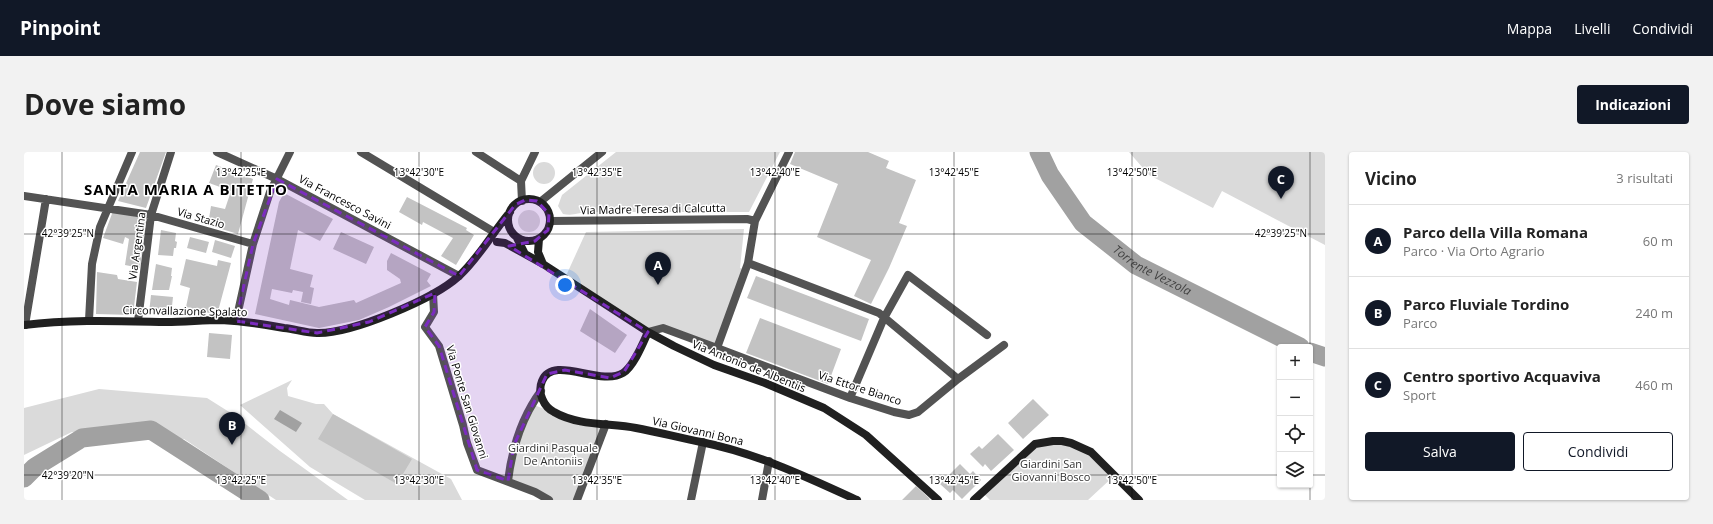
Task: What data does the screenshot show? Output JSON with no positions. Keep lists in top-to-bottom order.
{
  "streets": {
    "main road": ["Circonvallazione Spalato", "Via Antonio de Albentiis", "Via Giovanni Bona"],
    "street": [
      "Via Francesco Savini",
      "Via Madre Teresa di Calcutta",
      "Via Stazio",
      "Via Argentina",
      "Via Ettore Bianco",
      "Via Ponte San Giovanni"
    ]
  },
  "crossings": [
    ["Via Francesco Savini", "Circonvallazione Spalato"],
    ["Via Madre Teresa di Calcutta", "Circonvallazione Spalato"],
    ["Via Stazio", "Via Argentina"],
    ["Via Argentina", "Circonvallazione Spalato"],
    ["Circonvallazione Spalato", "Via Ponte San Giovanni"],
    ["Via Antonio de Albentiis", "Via Ettore Bianco"]
  ],
  "districts": ["SANTA MARIA A BITETTO"],
  "water": ["Torrente Vezzola"],
  "parks": ["Giardini Pasquale De Antoniis", "Giardini San Giovanni Bosco"],
  "page": {
    "header": "Pinpoint",
    "nav": ["Mappa", "Livelli", "Condividi"],
    "title": "Dove siamo",
    "buttons": [
      "Indicazioni",
      ["Salva", "Condividi"]
    ],
    "heading": ["Vicino", "3 risultati"],
    "pins": ["C", "A", "B"],
    "list": [
      {
        "mark": "A",
        "name": "Parco della Villa Romana",
        "note": "Parco · Via Orto Agrario",
        "value": "60 m"
      },
      {
        "mark": "B",
        "name": "Parco Fluviale Tordino",
        "note": "Parco",
        "value": "240 m"
      },
      {
        "mark": "C",
        "name": "Centro sportivo Acquaviva",
        "note": "Sport",
        "value": "460 m"
      }
    ],
    "map_buttons": ["+", "−"]
  },
  "coordinates": [
    "13°42'25\"E",
    "13°42'30\"E",
    "13°42'35\"E",
    "13°42'40\"E",
    "13°42'45\"E",
    "13°42'50\"E",
    "42°39'25\"N",
    "42°39'20\"N"
  ]
}
